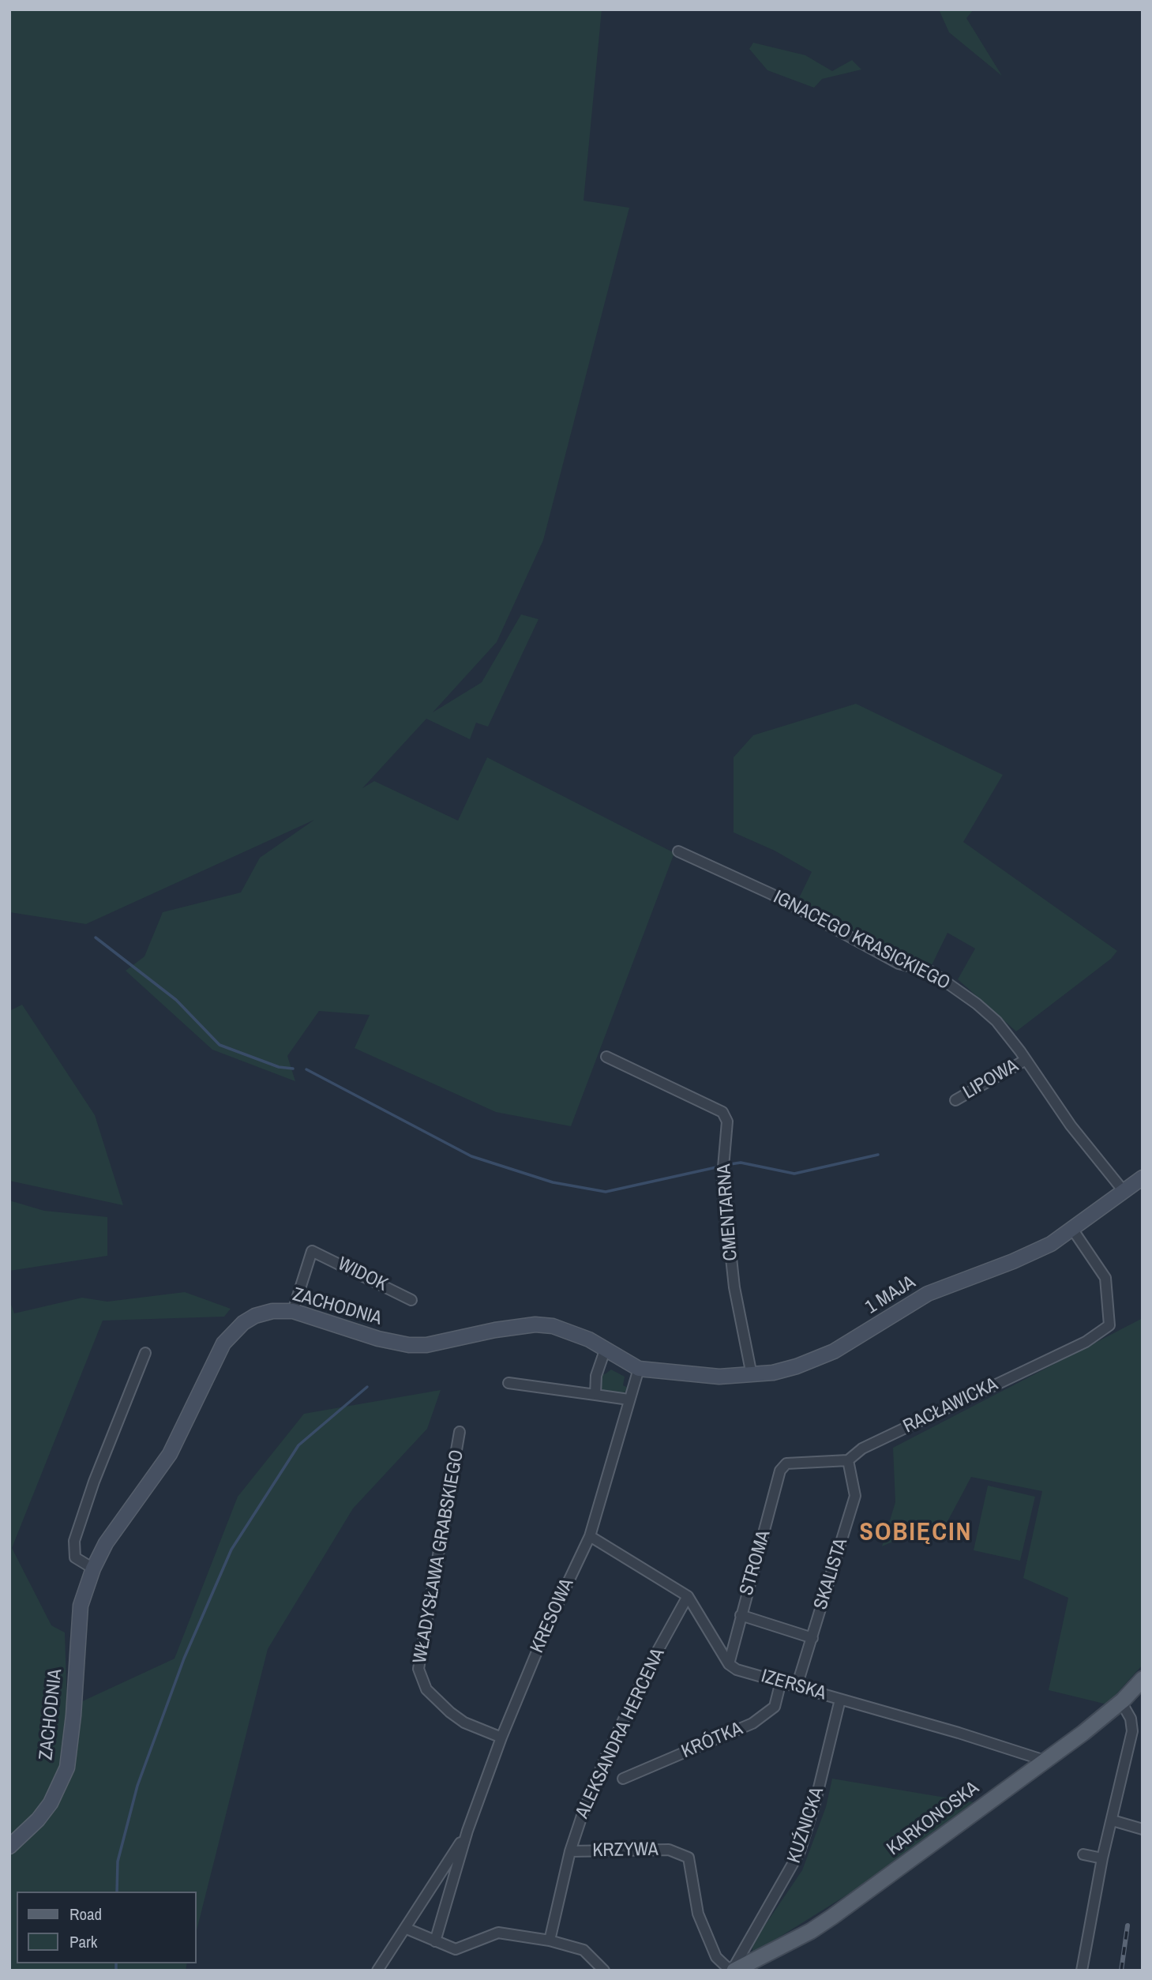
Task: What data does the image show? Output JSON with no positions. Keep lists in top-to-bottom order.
{
  "streets": {
    "main road": ["KARKONOSKA"],
    "street": [
      "IGNACEGO KRASICKIEGO",
      "LIPOWA",
      "CMENTARNA",
      "WIDOK",
      "1 MAJA",
      "ZACHODNIA",
      "RACŁAWICKA",
      "WŁADYSŁAWA GRABSKIEGO",
      "STROMA",
      "SKALISTA",
      "KRESOWA",
      "IZERSKA",
      "ALEKSANDRA HERCENA",
      "KRÓTKA",
      "KUŹNICKA",
      "KRZYWA"
    ]
  },
  "crossings": [
    ["IGNACEGO KRASICKIEGO", "LIPOWA"],
    ["IGNACEGO KRASICKIEGO", "1 MAJA"],
    ["CMENTARNA", "1 MAJA"],
    ["WIDOK", "ZACHODNIA"],
    ["1 MAJA", "ZACHODNIA"],
    ["1 MAJA", "RACŁAWICKA"],
    ["1 MAJA", "KRESOWA"],
    ["ZACHODNIA", "KRESOWA"],
    ["RACŁAWICKA", "STROMA"],
    ["RACŁAWICKA", "SKALISTA"],
    ["WŁADYSŁAWA GRABSKIEGO", "KRESOWA"],
    ["STROMA", "SKALISTA"],
    ["STROMA", "IZERSKA"],
    ["SKALISTA", "IZERSKA"],
    ["IZERSKA", "KRÓTKA"],
    ["IZERSKA", "KARKONOSKA"],
    ["IZERSKA", "KUŹNICKA"],
    ["ALEKSANDRA HERCENA", "KRZYWA"],
    ["KARKONOSKA", "KUŹNICKA"],
    ["KARKONOSKA", "KRZYWA"],
    ["KUŹNICKA", "KRZYWA"]
  ],
  "districts": ["SOBIĘCIN"],
  "legend": ["Road", "Park"]
}
